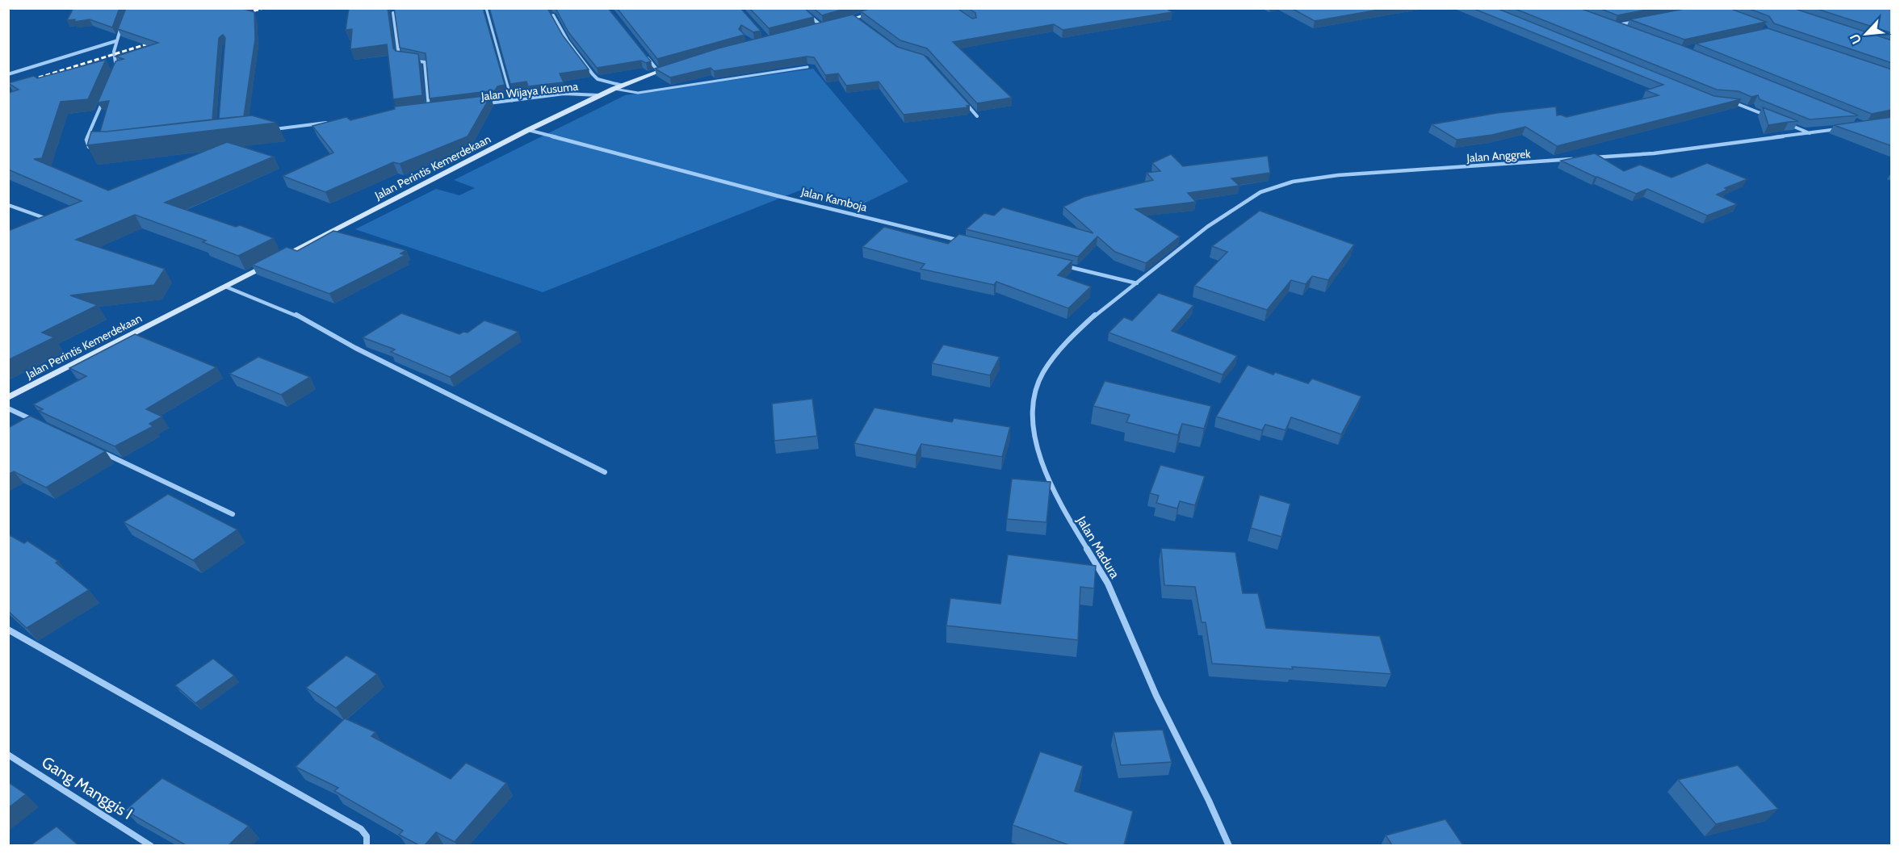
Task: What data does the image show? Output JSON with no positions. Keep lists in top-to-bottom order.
{
  "streets": {
    "street": [
      "Jalan Wijaya Kusuma",
      "Jalan Anggrek",
      "Jalan Perintis Kemerdekaan",
      "Jalan Kamboja",
      "Jalan Madura",
      "Gang Manggis I"
    ]
  },
  "crossings": [
    ["Jalan Wijaya Kusuma", "Jalan Perintis Kemerdekaan"],
    ["Jalan Anggrek", "Jalan Madura"],
    ["Jalan Perintis Kemerdekaan", "Jalan Kamboja"]
  ],
  "north": "bottom left"
}
